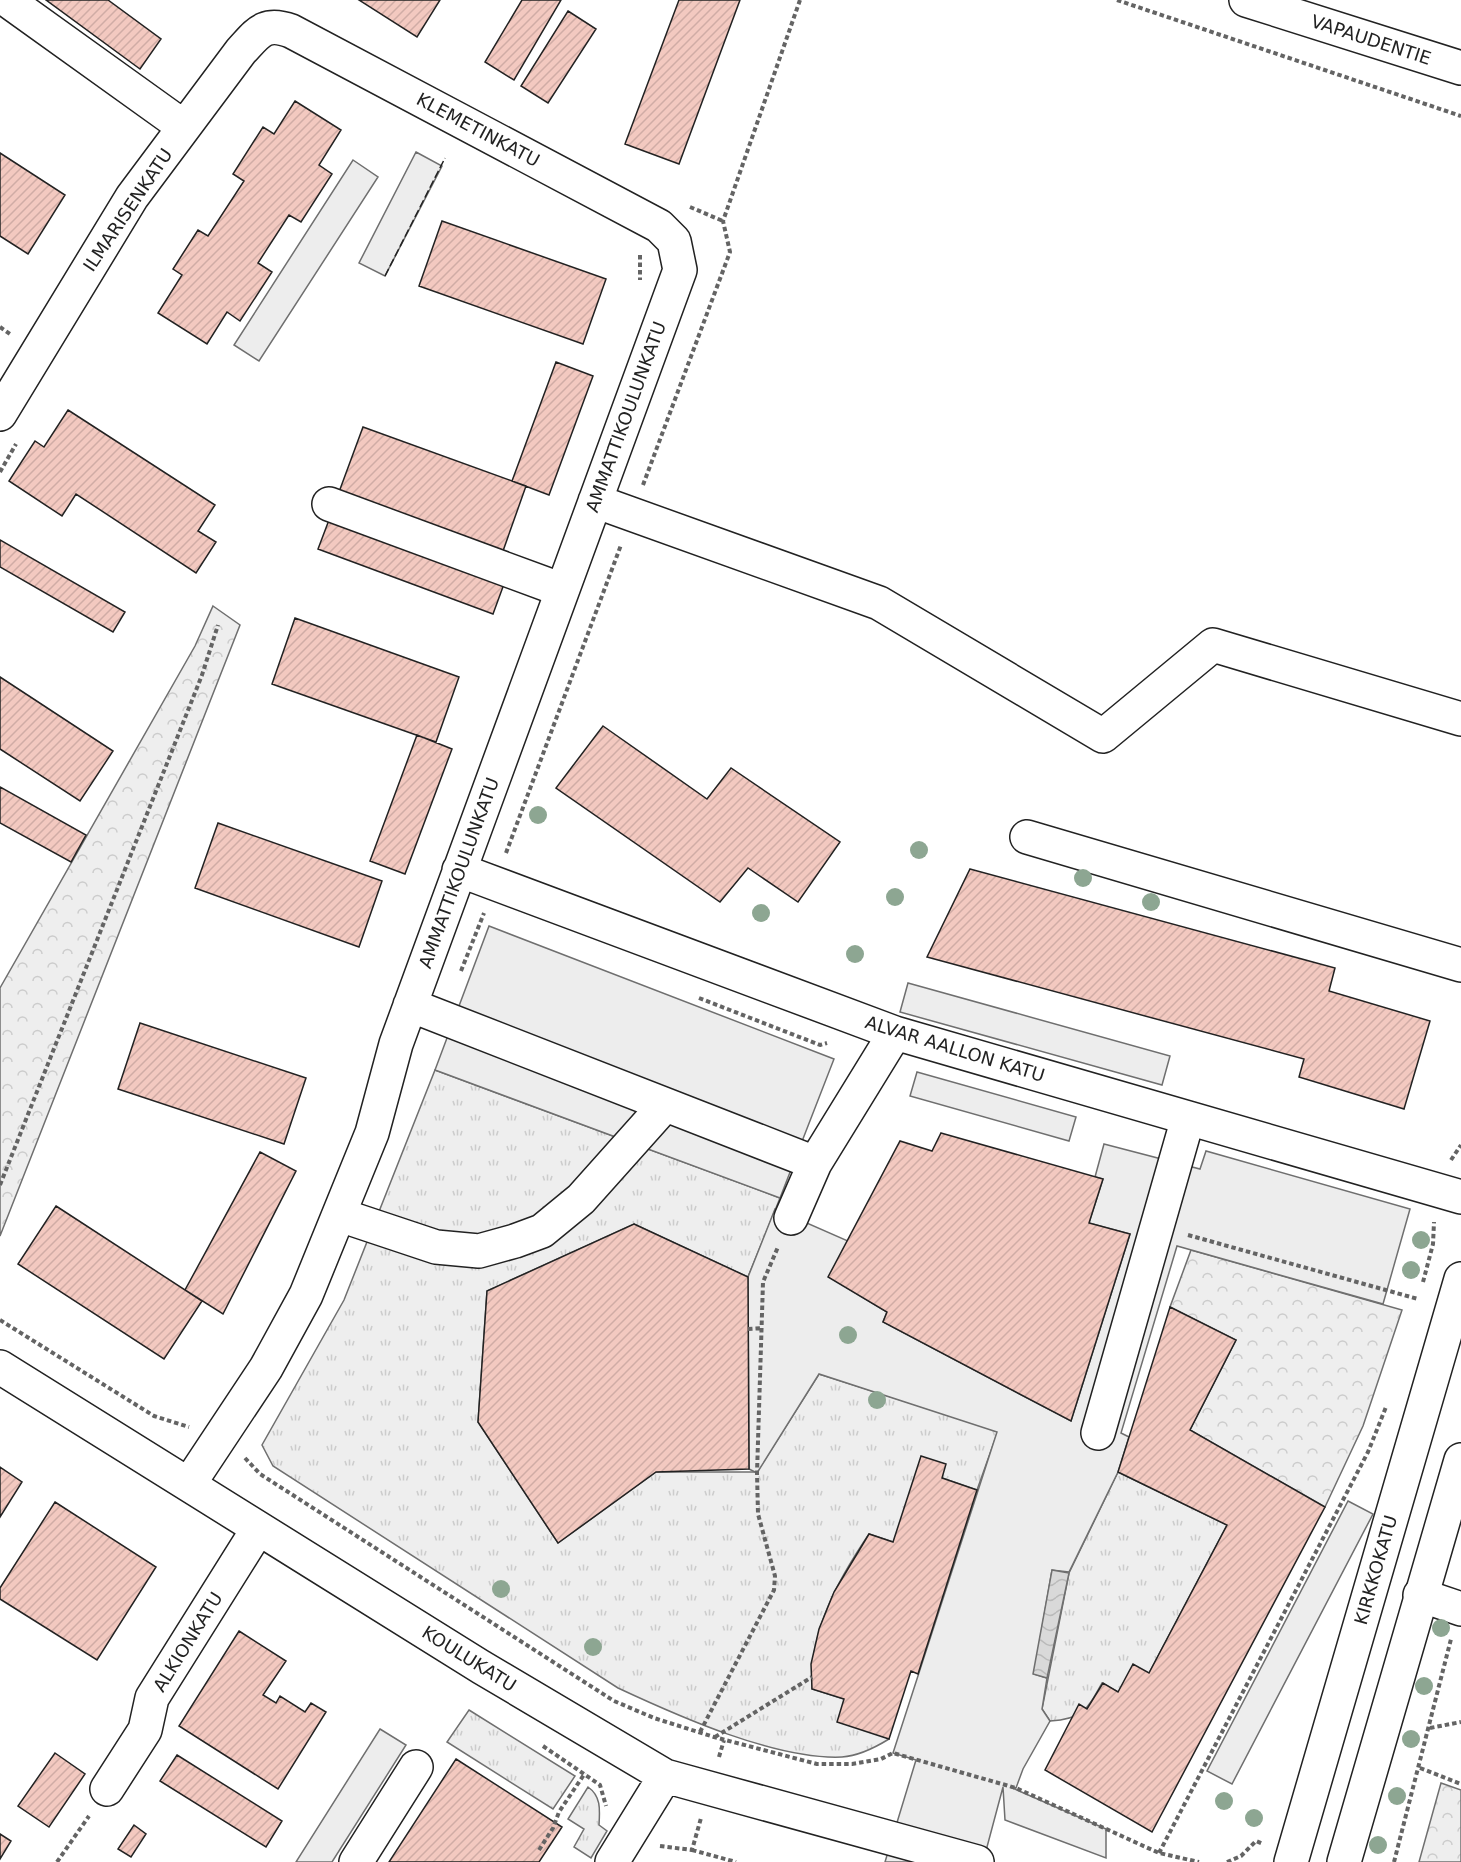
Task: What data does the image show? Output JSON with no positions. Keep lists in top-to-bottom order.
{
  "streets": {
    "street": [
      "VAPAUDENTIE",
      "KLEMETINKATU",
      "ILMARISENKATU",
      "AMMATTIKOULUNKATU",
      "ALVAR AALLON KATU",
      "KIRKKOKATU",
      "ALKIONKATU",
      "KOULUKATU"
    ]
  },
  "crossings": [
    ["KLEMETINKATU", "ILMARISENKATU"],
    ["KLEMETINKATU", "AMMATTIKOULUNKATU"],
    ["AMMATTIKOULUNKATU", "ALVAR AALLON KATU"],
    ["AMMATTIKOULUNKATU", "KOULUKATU"],
    ["ALKIONKATU", "KOULUKATU"]
  ]
}
